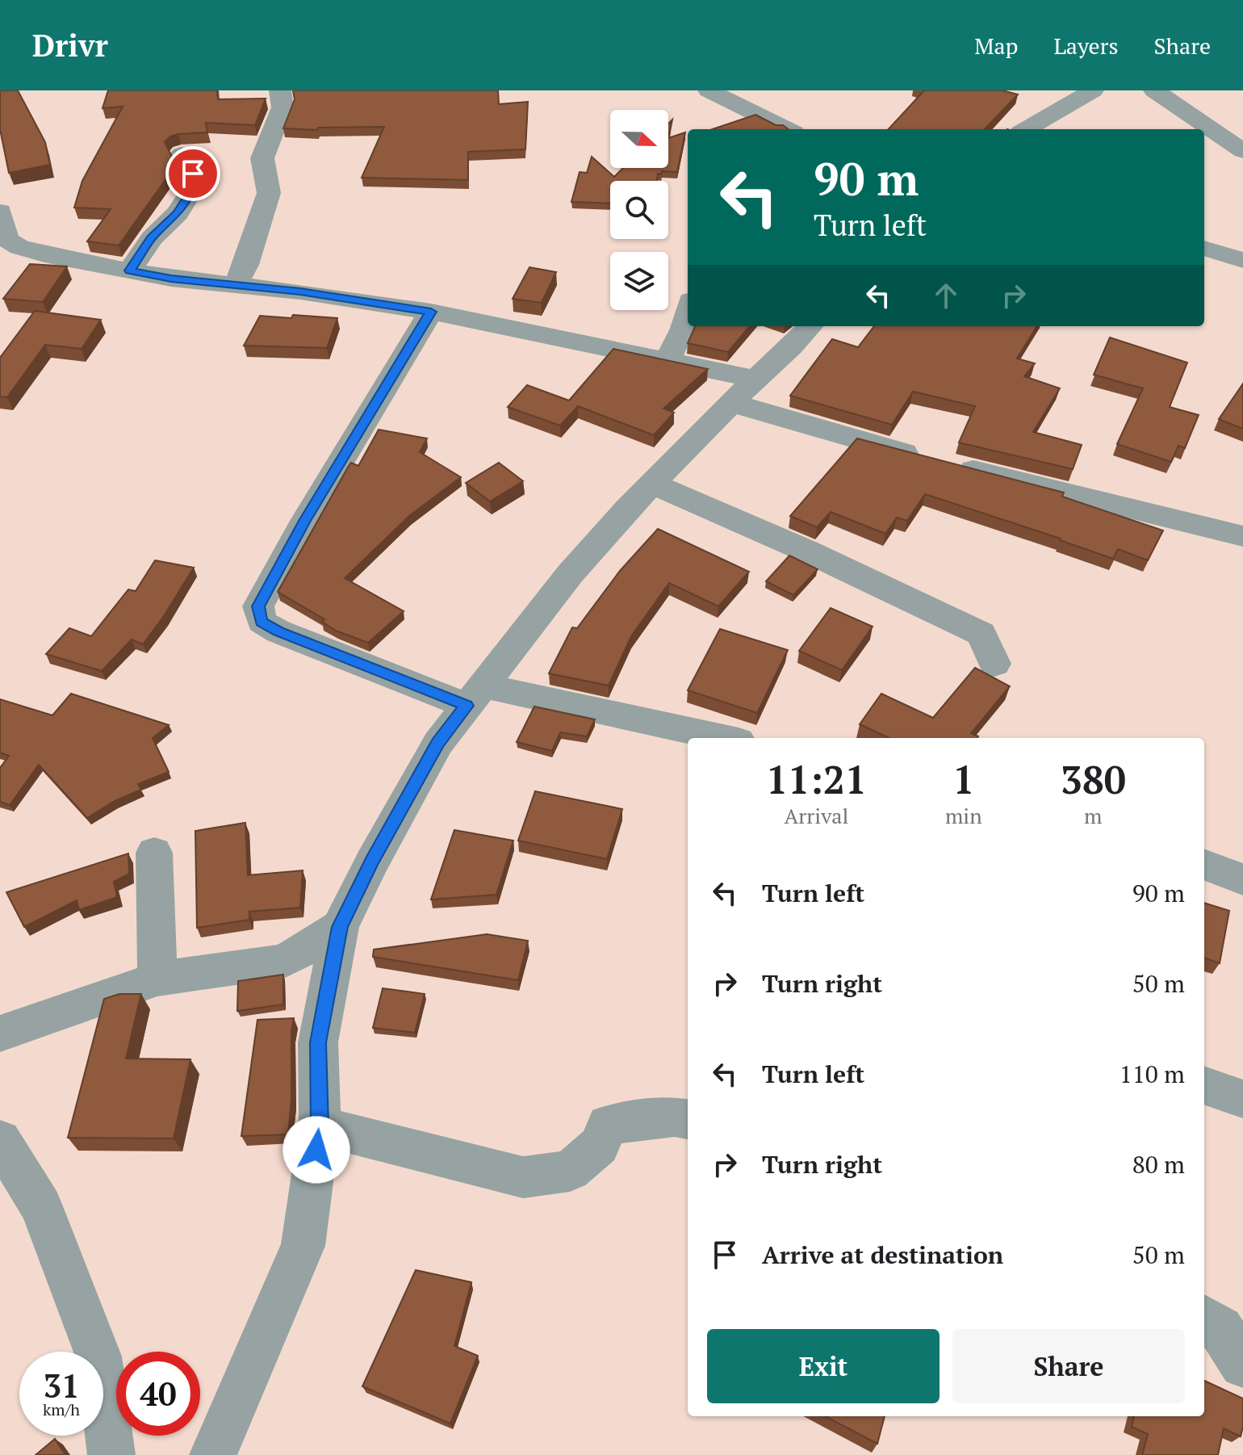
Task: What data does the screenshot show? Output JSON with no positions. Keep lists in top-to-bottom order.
{
  "north": "right",
  "page": {
    "header": "Drivr",
    "nav": ["Map", "Layers", "Share"],
    "turn": ["90 m", "Turn left"],
    "eta": [
      "11:21",
      "Arrival",
      "1",
      "min",
      "380",
      "m"
    ],
    "list": [
      {
        "name": "Turn left",
        "value": "90 m"
      },
      {
        "name": "Turn right",
        "value": "50 m"
      },
      {
        "name": "Turn left",
        "value": "110 m"
      },
      {
        "name": "Turn right",
        "value": "80 m"
      },
      {
        "name": "Arrive at destination",
        "value": "50 m"
      }
    ],
    "buttons": ["Exit", "Share"],
    "speed": "31 km/h",
    "limit": "40"
  }
}
